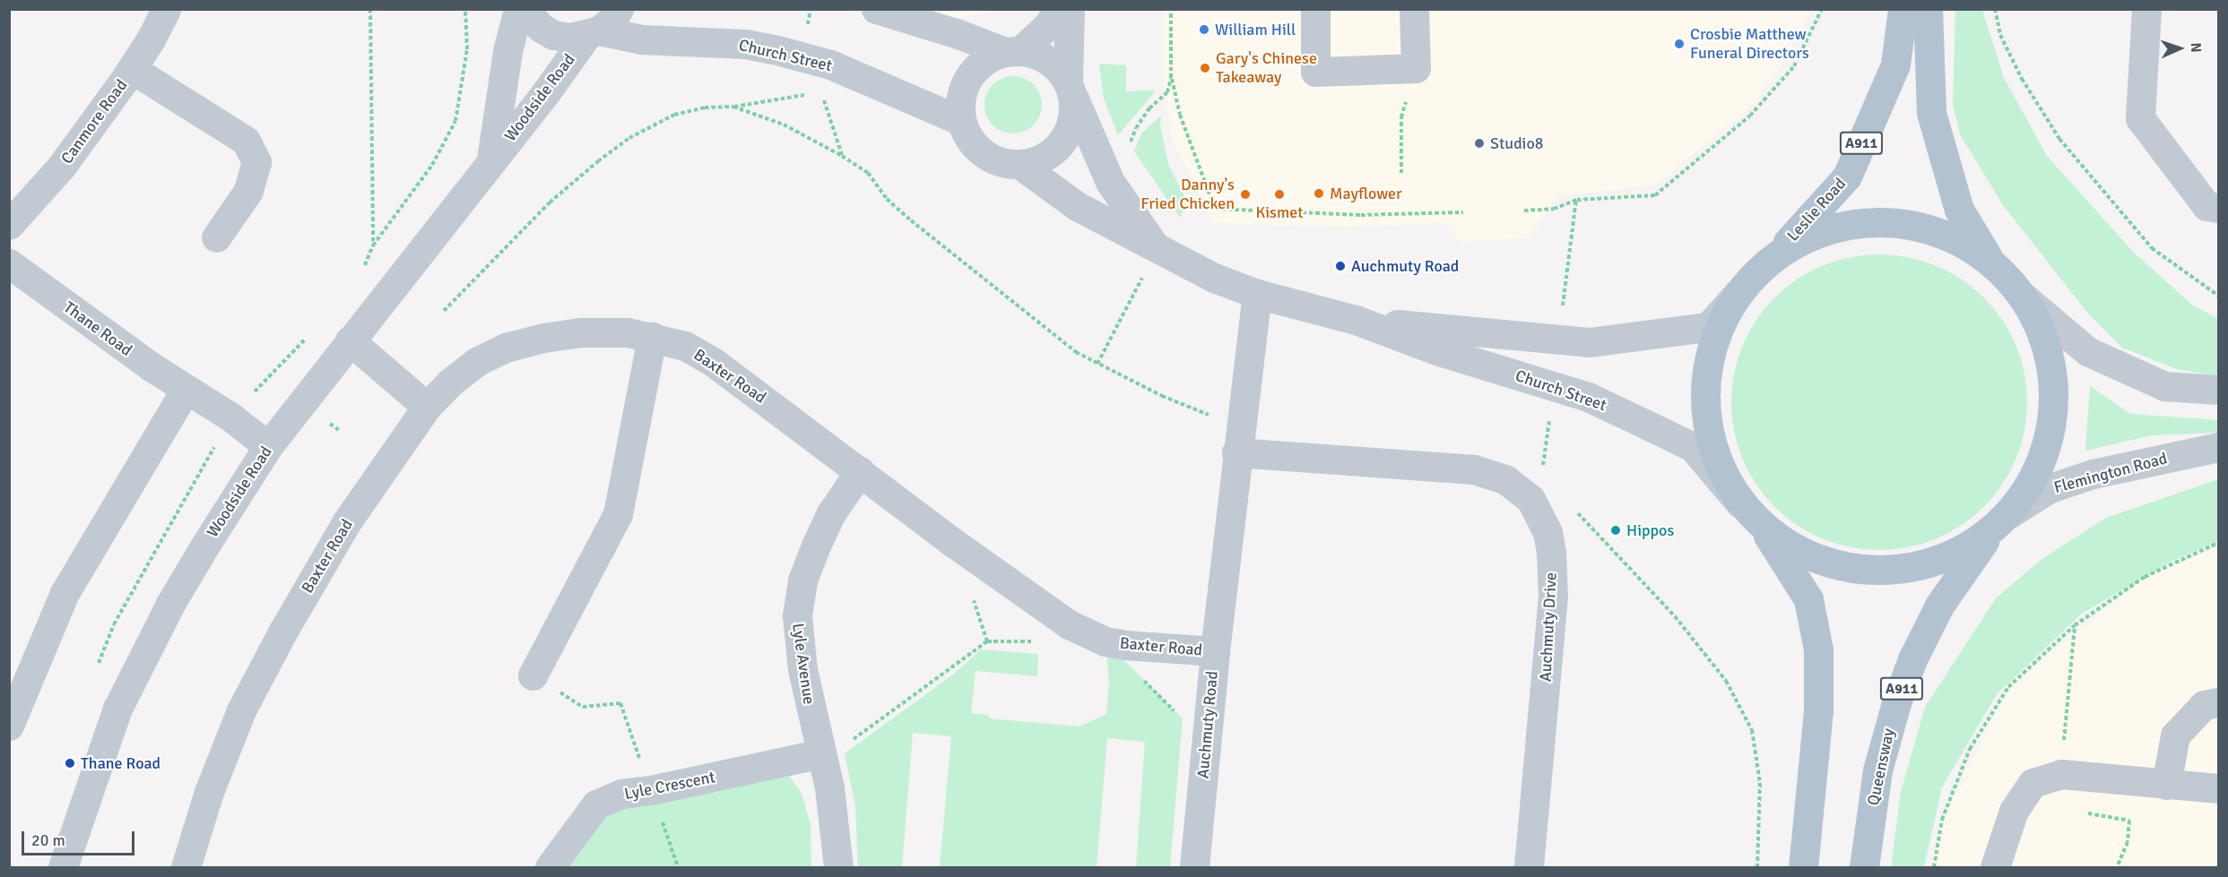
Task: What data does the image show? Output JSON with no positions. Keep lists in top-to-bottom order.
{
  "streets": {
    "main road": ["A911", "Leslie Road", "Queensway"],
    "street": [
      "Church Street",
      "Woodside Road",
      "Canmore Road",
      "Thane Road",
      "Baxter Road",
      "Flemington Road",
      "Auchmuty Drive",
      "Lyle Avenue",
      "Auchmuty Road",
      "Lyle Crescent"
    ]
  },
  "crossings": [
    ["Church Street", "Woodside Road"],
    ["Church Street", "A911"],
    ["Church Street", "Auchmuty Road"],
    ["Woodside Road", "Thane Road"],
    ["A911", "Leslie Road"],
    ["A911", "Flemington Road"],
    ["A911", "Queensway"],
    ["Baxter Road", "Lyle Avenue"],
    ["Baxter Road", "Auchmuty Road"],
    ["Flemington Road", "Queensway"],
    ["Auchmuty Drive", "Auchmuty Road"],
    ["Lyle Avenue", "Lyle Crescent"]
  ],
  "places": [
    "William Hill",
    "Crosbie Matthew Funeral Directors",
    "Gary's Chinese Takeaway",
    "Studio8",
    "Mayflower",
    "Danny's Fried Chicken",
    "Kismet",
    "Auchmuty Road",
    "Hippos",
    "Thane Road"
  ],
  "scale_bar": "20 m",
  "north": "right"
}
